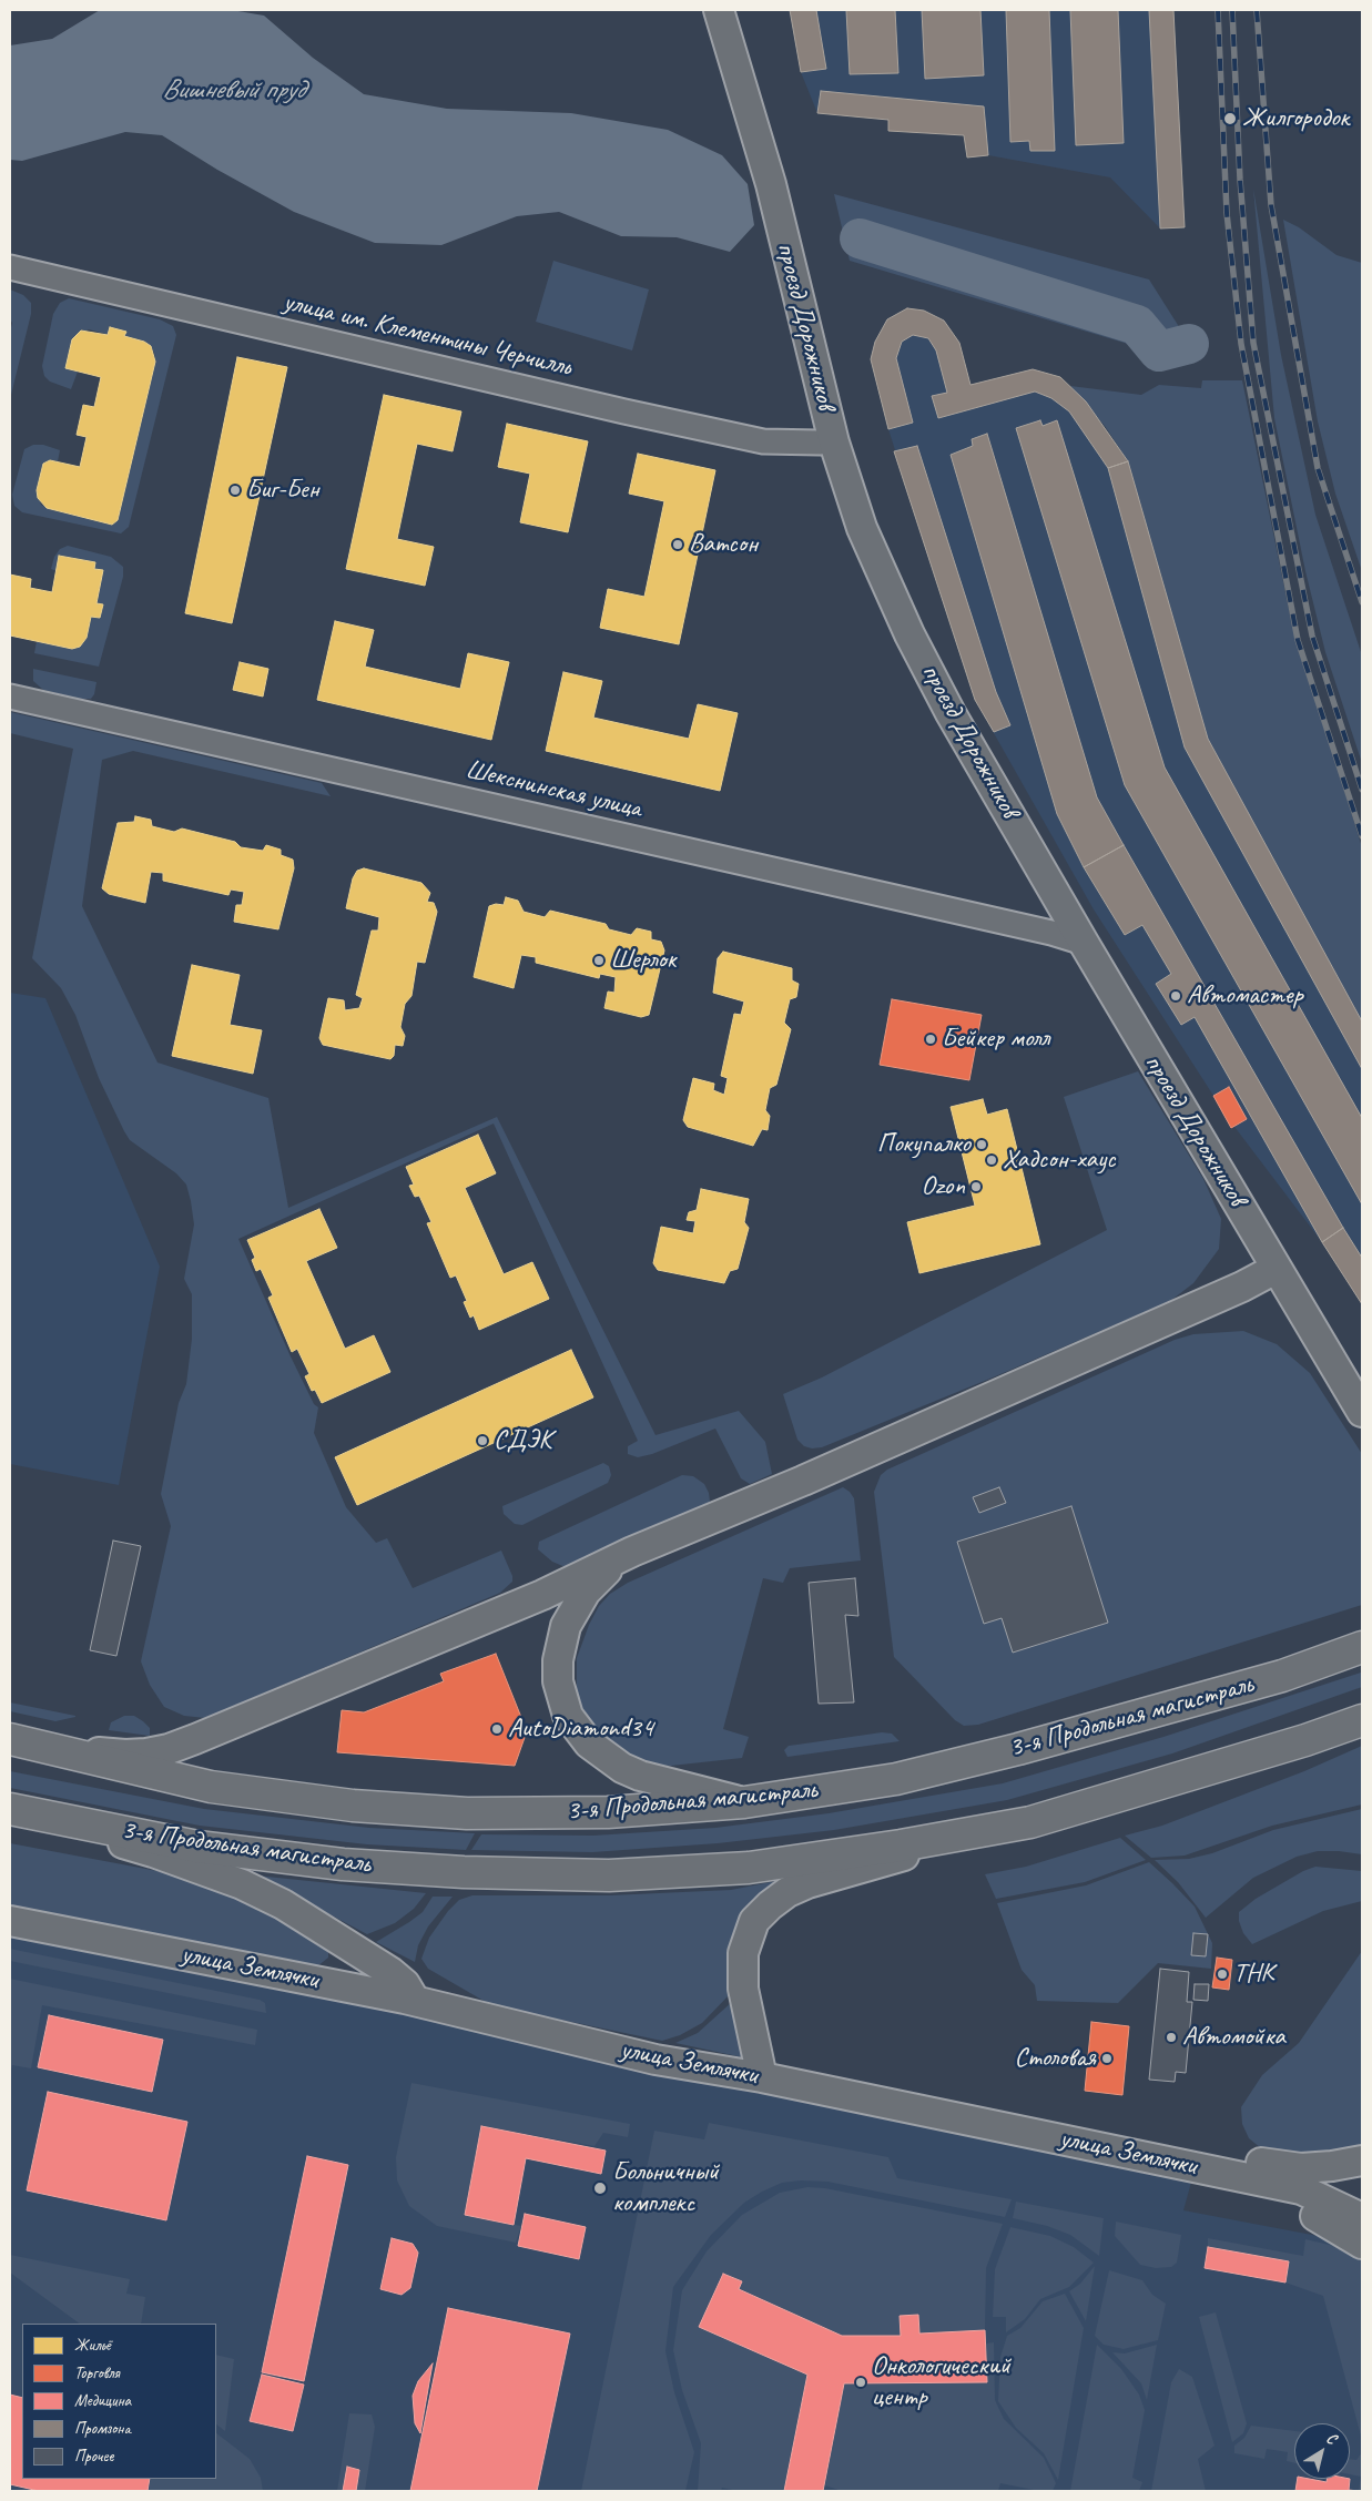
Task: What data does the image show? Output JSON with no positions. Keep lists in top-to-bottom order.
{
  "streets": {
    "highway": ["3-я Продольная магистраль"],
    "main road": ["проезд Дорожников", "улица Землячки"],
    "street": ["улица им. Клементины Черчилль", "Шекснинская улица"]
  },
  "crossings": [
    ["проезд Дорожников", "улица им. Клементины Черчилль"],
    ["проезд Дорожников", "Шекснинская улица"]
  ],
  "water": ["Вишневый пруд"],
  "places": [
    "Жилгородок",
    "Биг-Бен",
    "Ватсон",
    "Шерлок",
    "Автомастер",
    "Бейкер молл",
    "Покупалко",
    "Хадсон-хаус",
    "Ozon",
    "СДЭК",
    "AutoDiamond34",
    "ТНК",
    "Автомойка",
    "Столовая",
    "Больничный комплекс",
    "Онкологический центр"
  ],
  "legend": [
    "Жильё",
    "Торговля",
    "Медицина",
    "Промзона",
    "Прочее"
  ],
  "north": "top right"
}
